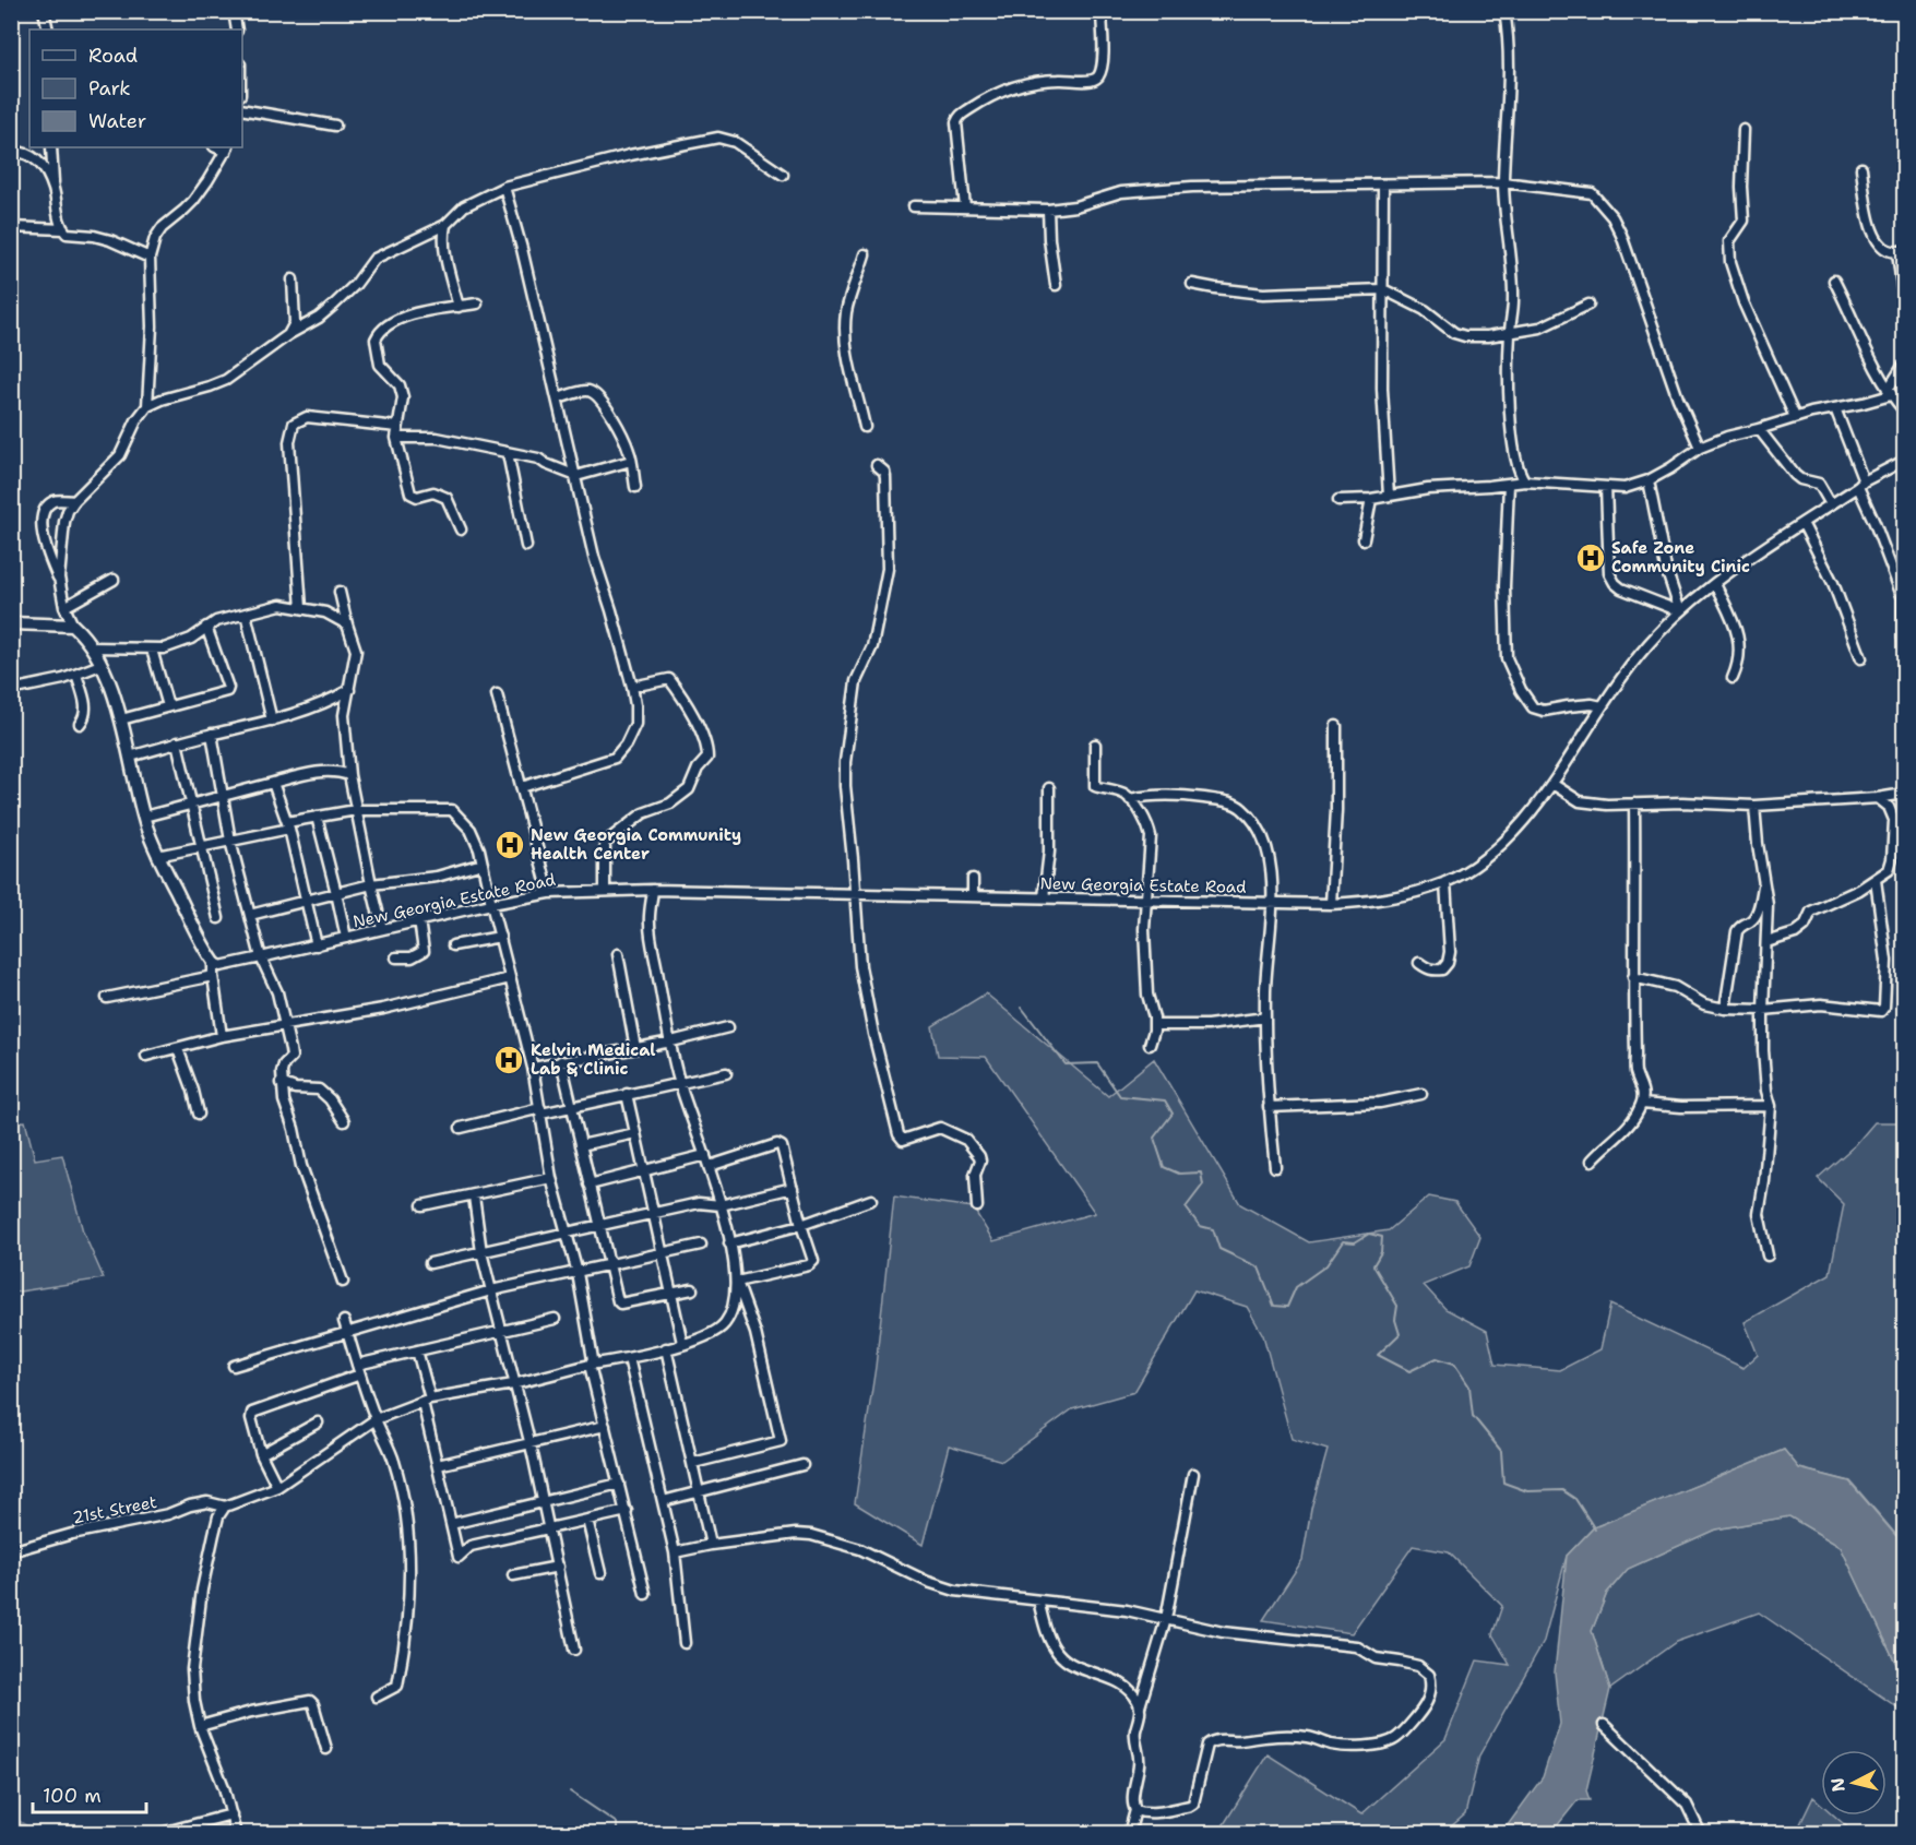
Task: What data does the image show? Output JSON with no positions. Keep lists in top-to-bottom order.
{
  "streets": {
    "street": ["New Georgia Estate Road", "21st Street"]
  },
  "places": {
    "hospital": ["Safe Zone Community Cinic", "New Georgia Community Health Center", "Kelvin Medical Lab & Clinic"]
  },
  "legend": ["Road", "Park", "Water"],
  "scale_bar": "100 m",
  "north": "left"
}
